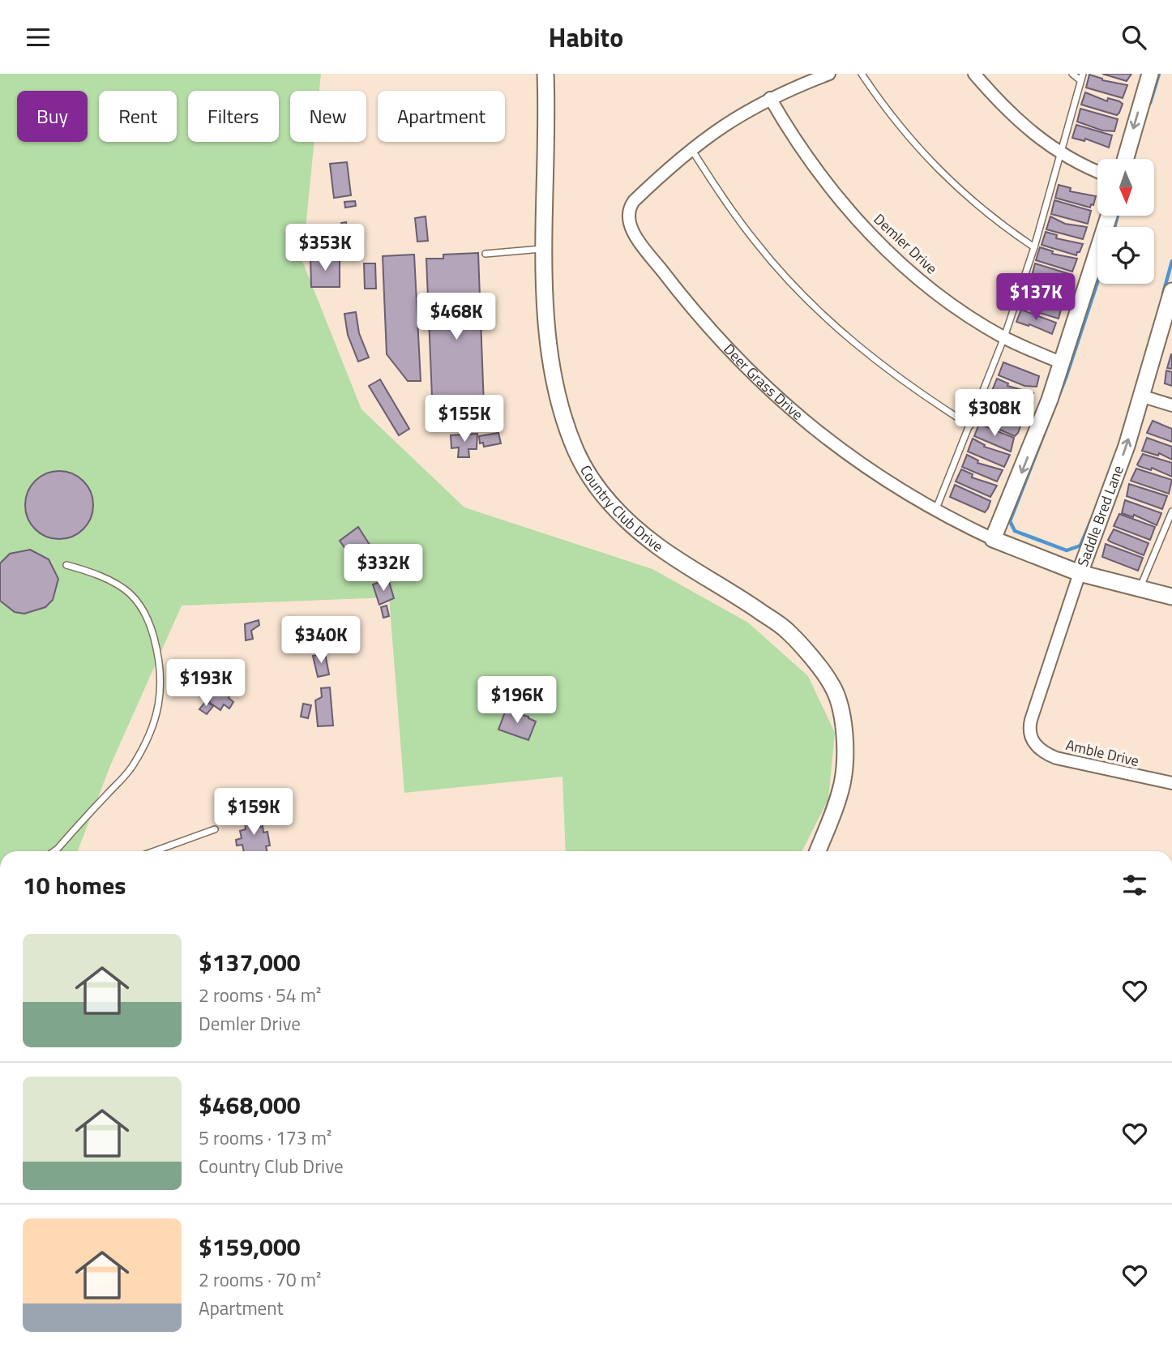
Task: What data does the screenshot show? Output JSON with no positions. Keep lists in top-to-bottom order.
{
  "streets": {
    "street": [
      "Demler Drive",
      "Deer Grass Drive",
      "Country Club Drive",
      "Saddle Bred Lane",
      "Amble Drive"
    ]
  },
  "crossings": [
    ["Demler Drive", "Deer Grass Drive"],
    ["Deer Grass Drive", "Saddle Bred Lane"],
    ["Saddle Bred Lane", "Amble Drive"]
  ],
  "north": "bottom",
  "page": {
    "header": "Habito",
    "chip": [
      "Buy",
      "Rent",
      "Filters",
      "New",
      "Apartment"
    ],
    "price": [
      "$353K",
      "$137K",
      "$468K",
      "$308K",
      "$155K",
      "$332K",
      "$340K",
      "$193K",
      "$196K",
      "$159K"
    ],
    "heading": "10 homes",
    "list": [
      {
        "name": "$137,000",
        "note": "2 rooms · 54 m² · Demler Drive"
      },
      {
        "name": "$468,000",
        "note": "5 rooms · 173 m² · Country Club Drive"
      },
      {
        "name": "$159,000",
        "note": "2 rooms · 70 m² · Apartment"
      }
    ]
  }
}
